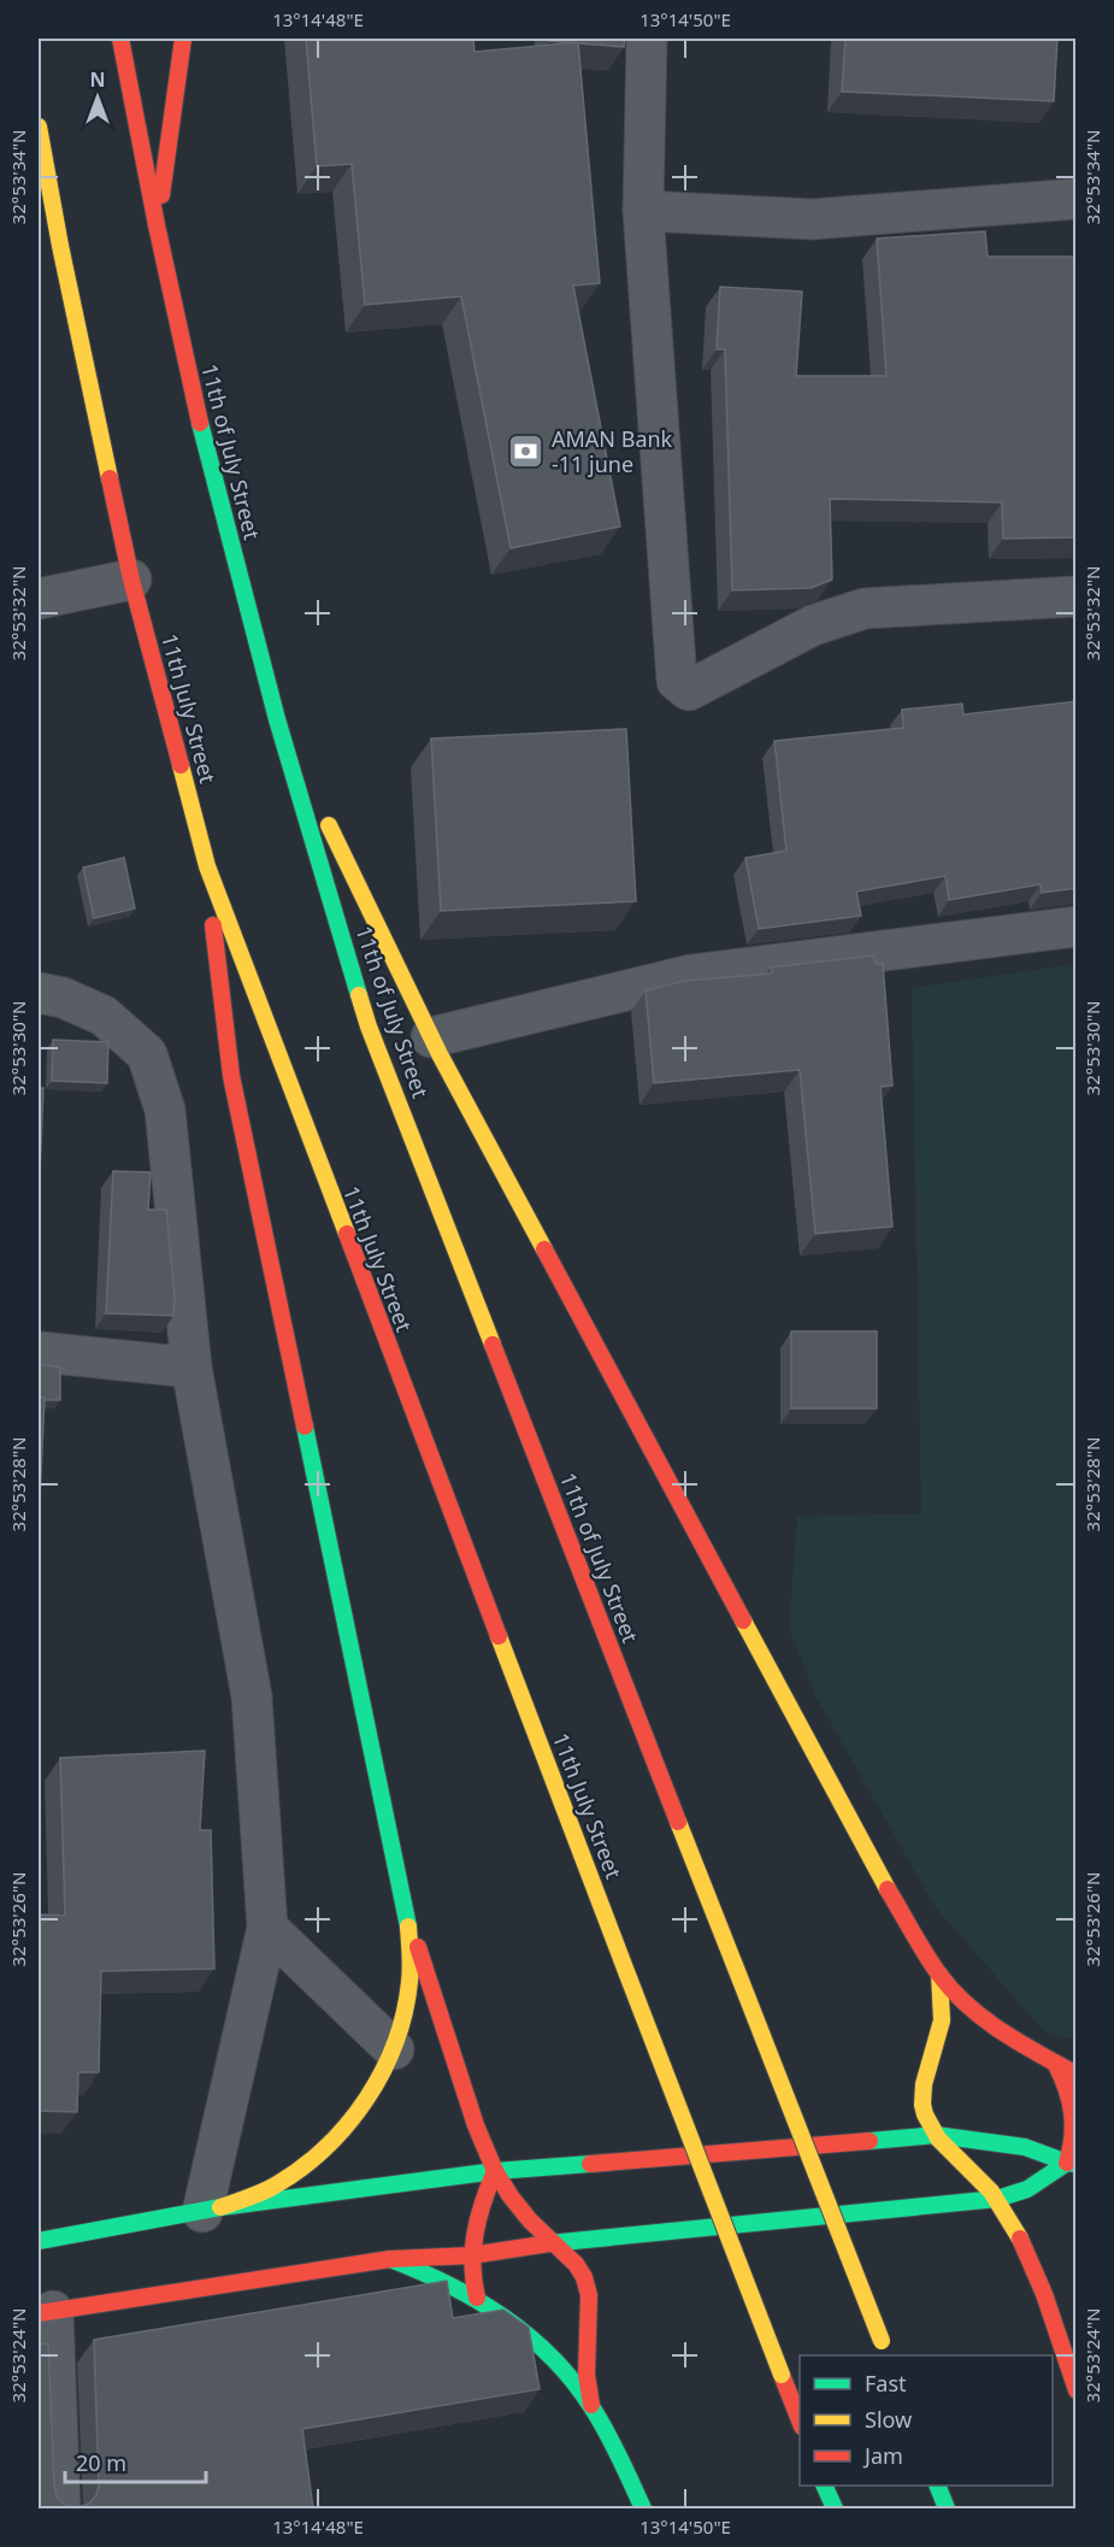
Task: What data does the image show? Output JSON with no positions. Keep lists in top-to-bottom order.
{
  "streets": {
    "main road": ["11th of July Street", "11th July Street"]
  },
  "places": {
    "bank": ["AMAN Bank -11 june"]
  },
  "legend": ["Fast", "Slow", "Jam"],
  "scale_bar": "20 m",
  "north": "top",
  "coordinates": [
    "13°14'48\"E",
    "13°14'50\"E",
    "32°53'34\"N",
    "32°53'32\"N",
    "32°53'30\"N",
    "32°53'28\"N",
    "32°53'26\"N",
    "32°53'24\"N"
  ]
}
